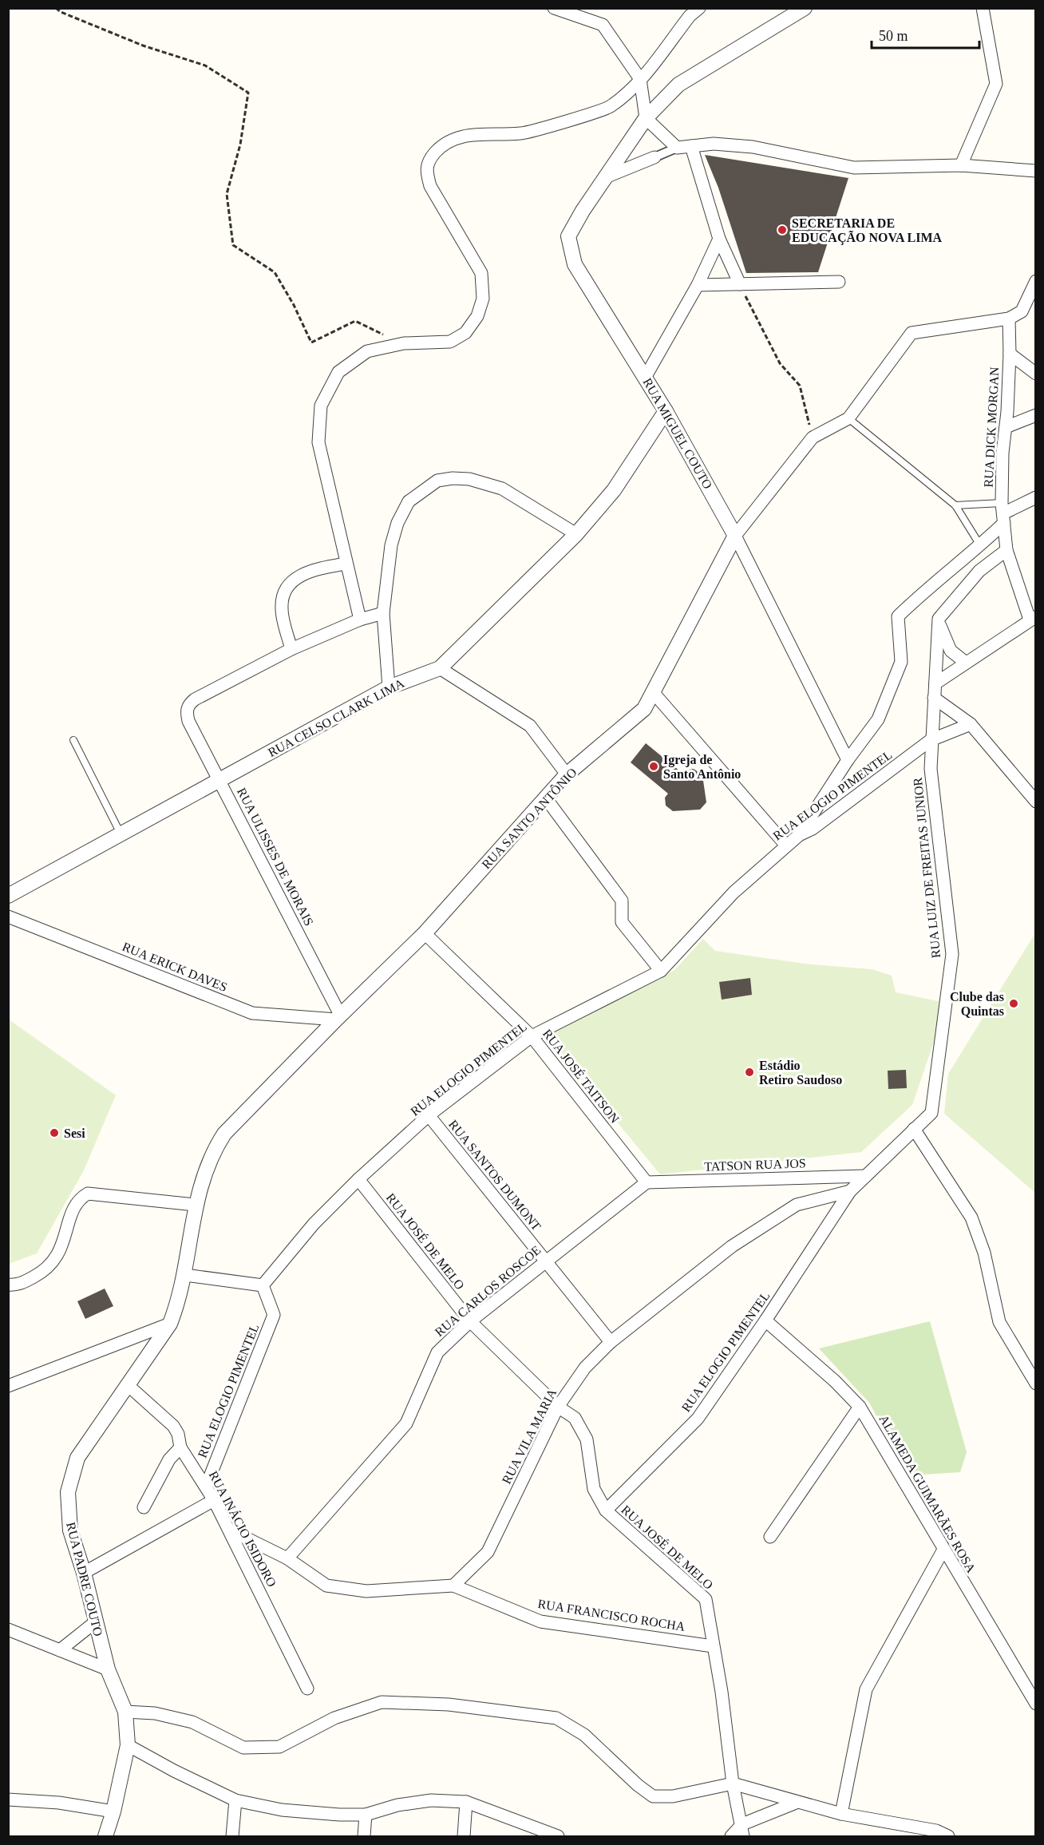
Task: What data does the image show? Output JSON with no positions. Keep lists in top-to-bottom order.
{
  "streets": {
    "street": [
      "RUA DICK MORGAN",
      "RUA MIGUEL COUTO",
      "RUA CELSO CLARK LIMA",
      "RUA ELOGIO PIMENTEL",
      "RUA SANTO ANTÔNIO",
      "RUA ULISSES DE MORAIS",
      "RUA LUIZ DE FREITAS JUNIOR",
      "RUA ERICK DAVES",
      "RUA JOSÉ TAITSON",
      "TATSON RUA JOS",
      "RUA SANTOS DUMONT",
      "RUA JOSÉ DE MELO",
      "RUA CARLOS ROSCOE",
      "RUA VILA MARIA",
      "ALAMEDA GUIMARÃES ROSA",
      "RUA INÁCIO ISIDORO",
      "RUA PADRE COUTO",
      "RUA FRANCISCO ROCHA"
    ]
  },
  "crossings": [
    ["RUA DICK MORGAN", "RUA SANTO ANTÔNIO"],
    ["RUA MIGUEL COUTO", "RUA CELSO CLARK LIMA"],
    ["RUA MIGUEL COUTO", "RUA SANTO ANTÔNIO"],
    ["RUA CELSO CLARK LIMA", "RUA ULISSES DE MORAIS"],
    ["RUA ELOGIO PIMENTEL", "RUA LUIZ DE FREITAS JUNIOR"],
    ["RUA ELOGIO PIMENTEL", "RUA JOSÉ TAITSON"],
    ["RUA ELOGIO PIMENTEL", "TATSON RUA JOS"],
    ["RUA ELOGIO PIMENTEL", "RUA SANTOS DUMONT"],
    ["RUA ELOGIO PIMENTEL", "RUA JOSÉ DE MELO"],
    ["RUA ELOGIO PIMENTEL", "RUA VILA MARIA"],
    ["RUA ELOGIO PIMENTEL", "ALAMEDA GUIMARÃES ROSA"],
    ["RUA ELOGIO PIMENTEL", "RUA INÁCIO ISIDORO"],
    ["RUA SANTO ANTÔNIO", "RUA ULISSES DE MORAIS"],
    ["RUA SANTO ANTÔNIO", "RUA ERICK DAVES"],
    ["RUA SANTO ANTÔNIO", "RUA JOSÉ TAITSON"],
    ["RUA SANTO ANTÔNIO", "RUA PADRE COUTO"],
    ["RUA ULISSES DE MORAIS", "RUA ERICK DAVES"],
    ["RUA JOSÉ TAITSON", "TATSON RUA JOS"],
    ["RUA JOSÉ TAITSON", "RUA CARLOS ROSCOE"],
    ["TATSON RUA JOS", "RUA CARLOS ROSCOE"],
    ["RUA SANTOS DUMONT", "RUA CARLOS ROSCOE"],
    ["RUA SANTOS DUMONT", "RUA VILA MARIA"],
    ["RUA JOSÉ DE MELO", "RUA CARLOS ROSCOE"],
    ["RUA JOSÉ DE MELO", "RUA VILA MARIA"],
    ["RUA JOSÉ DE MELO", "RUA FRANCISCO ROCHA"],
    ["RUA VILA MARIA", "RUA FRANCISCO ROCHA"],
    ["RUA INÁCIO ISIDORO", "RUA PADRE COUTO"]
  ],
  "places": [
    "SECRETARIA DE EDUCAÇÃO NOVA LIMA",
    "Igreja de Santo Antônio",
    "Clube das Quintas",
    "Estádio Retiro Saudoso",
    "Sesi"
  ],
  "scale_bar": "50 m"
}
